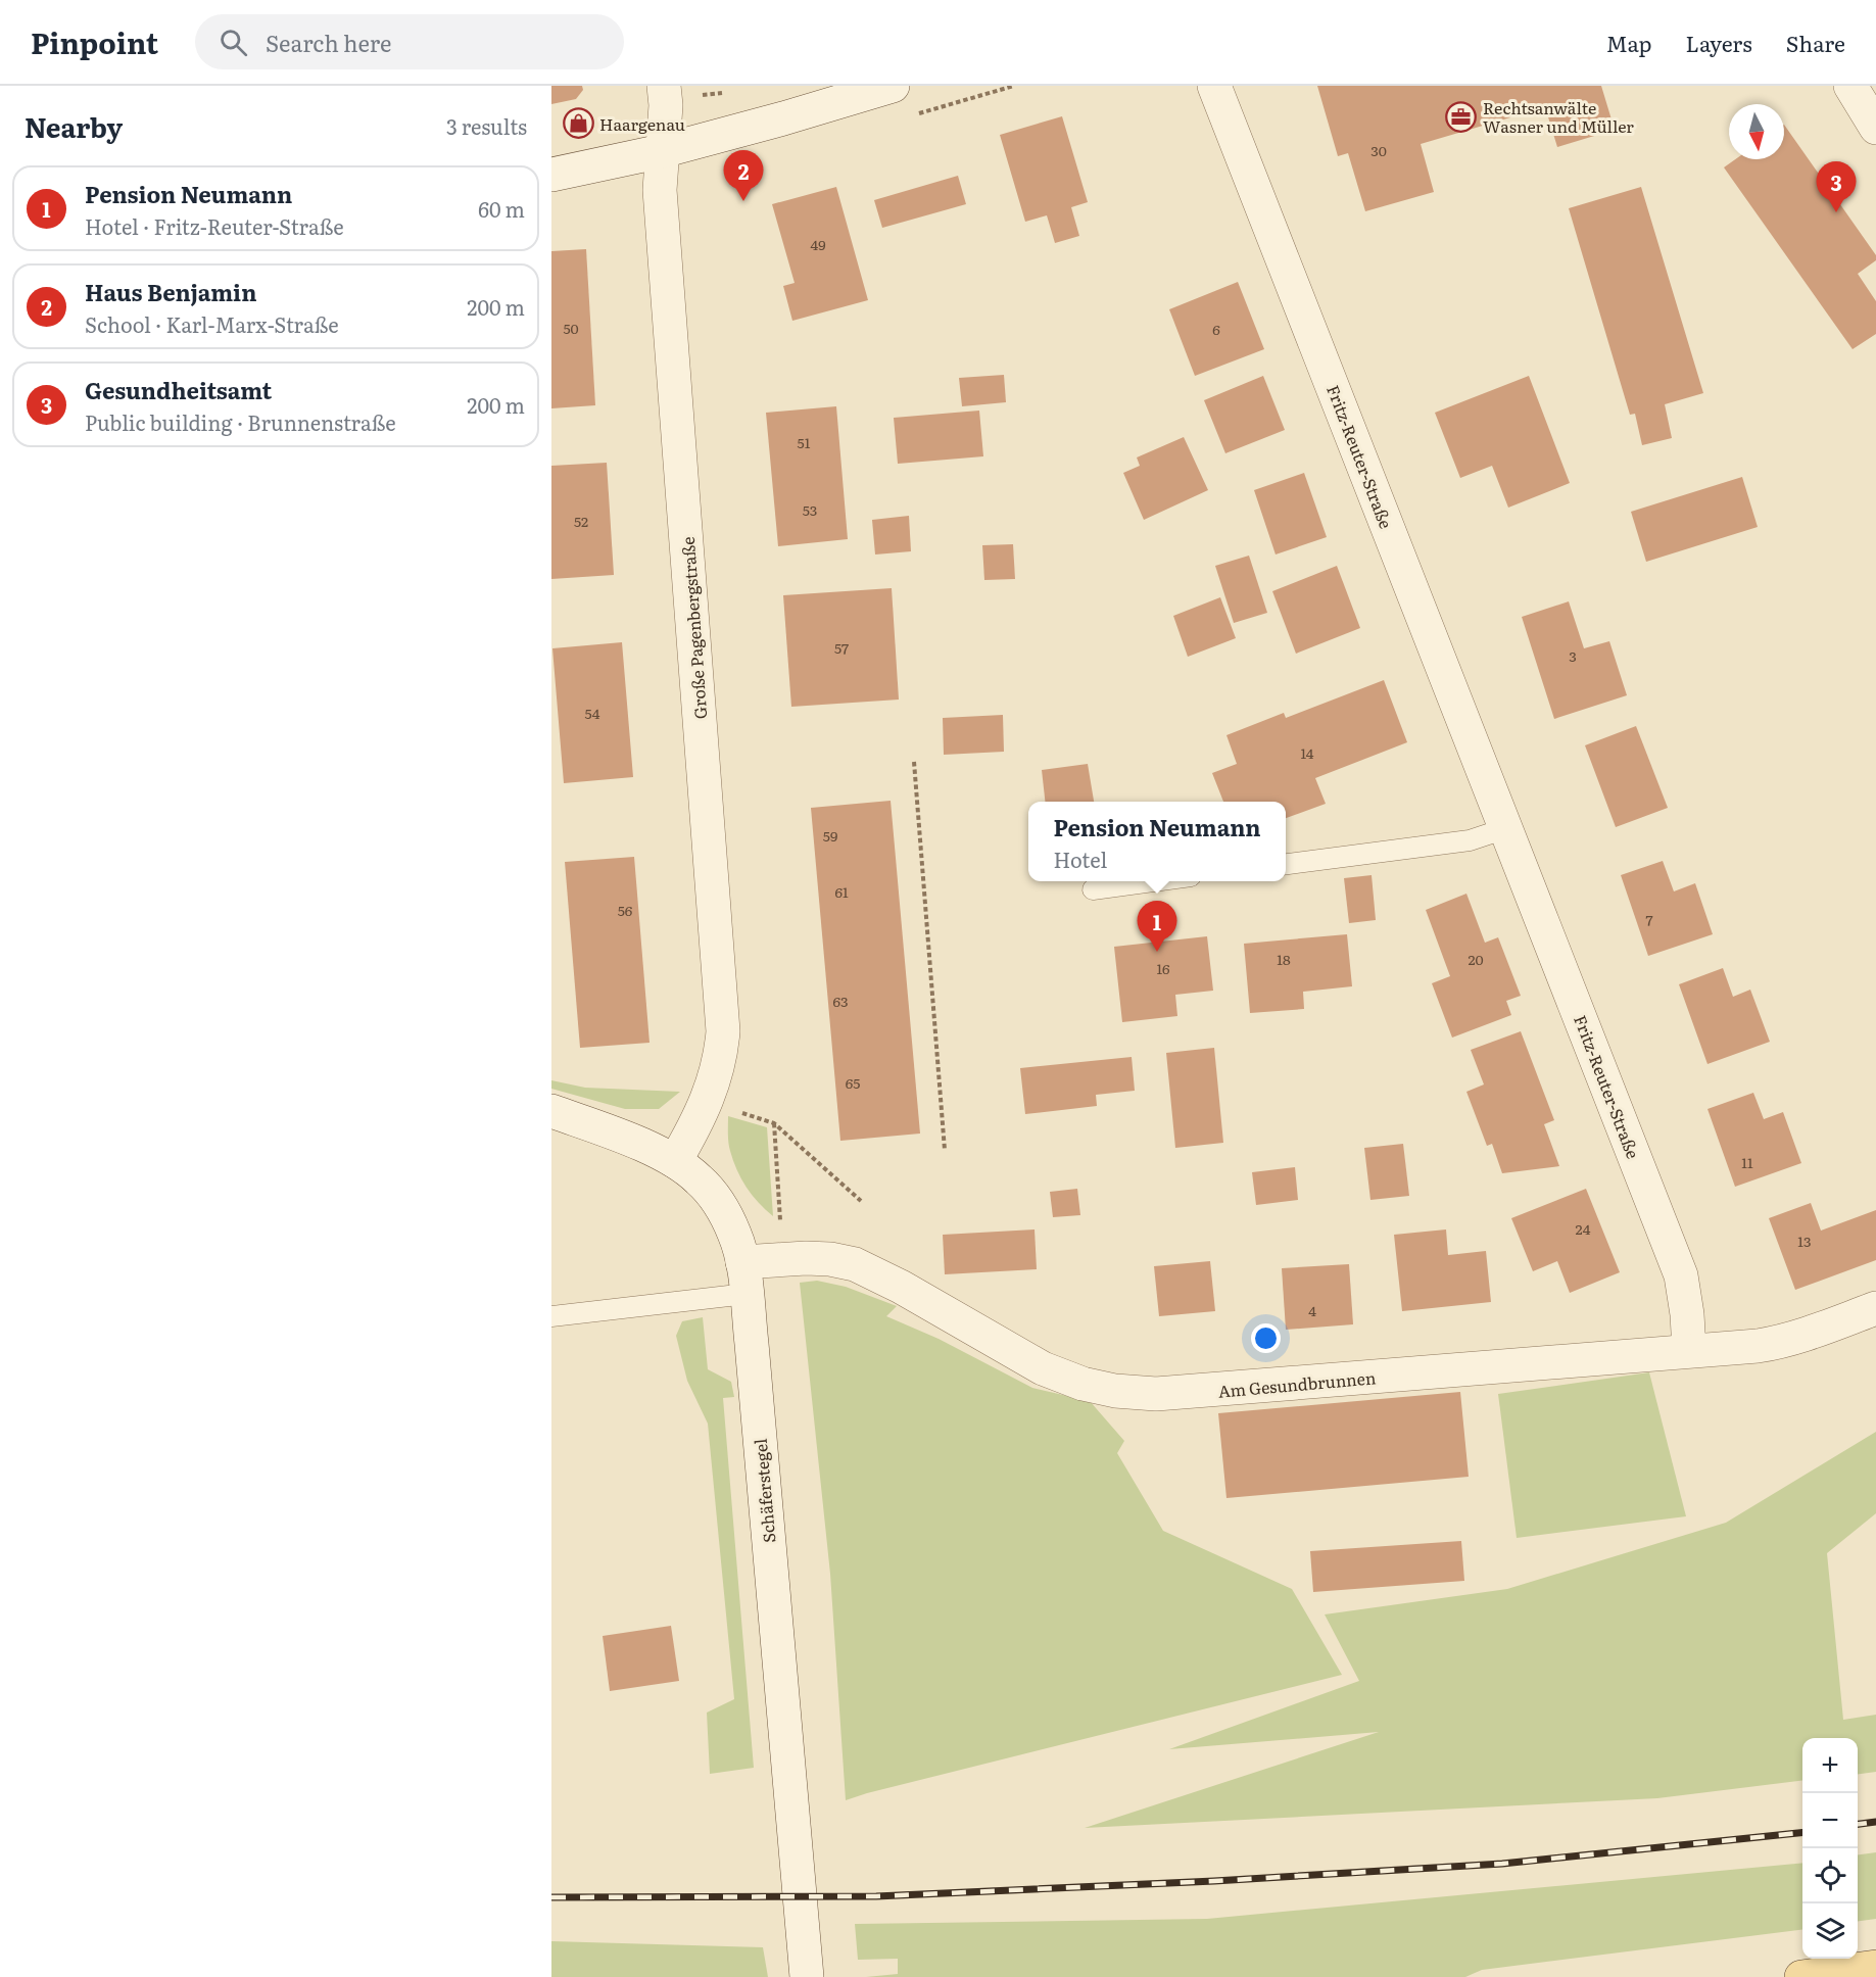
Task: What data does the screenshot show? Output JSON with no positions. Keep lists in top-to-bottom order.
{
  "streets": {
    "street": [
      "Fritz-Reuter-Straße",
      "Große Pagenbergstraße",
      "Am Gesundbrunnen",
      "Schäferstegel"
    ]
  },
  "crossings": [
    ["Fritz-Reuter-Straße", "Am Gesundbrunnen"],
    ["Große Pagenbergstraße", "Schäferstegel"],
    ["Am Gesundbrunnen", "Schäferstegel"]
  ],
  "places": {
    "office": ["Rechtsanwälte Wasner und Müller"],
    "shop": ["Haargenau"]
  },
  "house_numbers": [
    "30",
    "49",
    "50",
    "6",
    "51",
    "53",
    "52",
    "57",
    "3",
    "54",
    "14",
    "59",
    "61",
    "56",
    "7",
    "18",
    "20",
    "16",
    "63",
    "65",
    "11",
    "24",
    "13",
    "4"
  ],
  "north": "bottom",
  "page": {
    "header": "Pinpoint",
    "search": "Search here",
    "nav": ["Map", "Layers", "Share"],
    "heading": ["Nearby", "3 results"],
    "pins": ["2", "3", "1"],
    "list": [
      {
        "mark": "1",
        "name": "Pension Neumann",
        "note": "Hotel · Fritz-Reuter-Straße",
        "value": "60 m"
      },
      {
        "mark": "2",
        "name": "Haus Benjamin",
        "note": "School · Karl-Marx-Straße",
        "value": "200 m"
      },
      {
        "mark": "3",
        "name": "Gesundheitsamt",
        "note": "Public building · Brunnenstraße",
        "value": "200 m"
      }
    ],
    "popup": ["Pension Neumann", "Hotel"],
    "map_buttons": ["+", "−"]
  }
}
